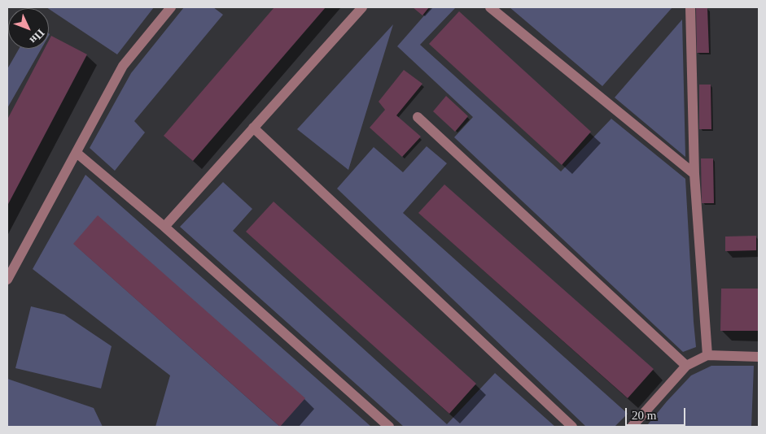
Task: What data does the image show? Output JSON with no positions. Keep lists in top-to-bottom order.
{
  "scale_bar": "20 m",
  "north": "bottom right"
}
